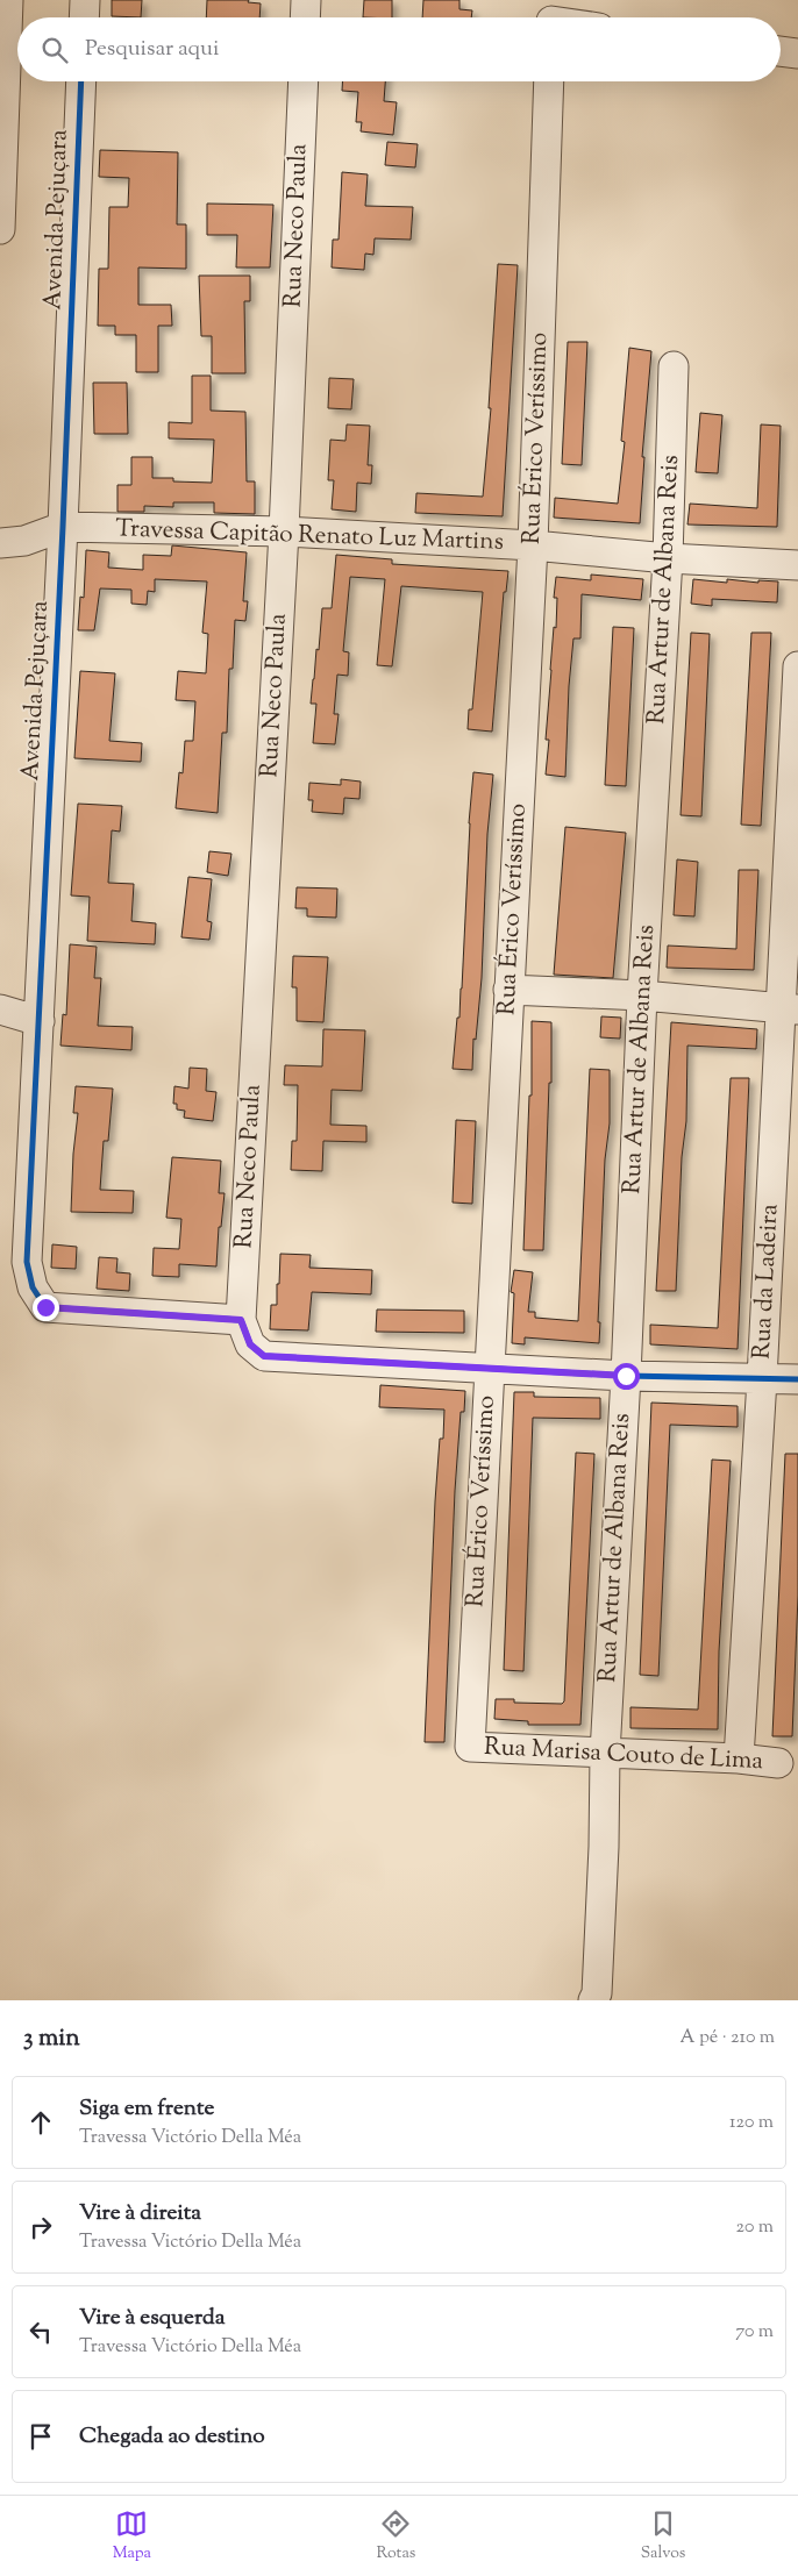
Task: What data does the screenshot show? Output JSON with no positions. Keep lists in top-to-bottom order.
{
  "streets": {
    "street": [
      "Avenida Pejuçara",
      "Rua Neco Paula",
      "Rua Érico Veríssimo",
      "Travessa Capitão Renato Luz Martins",
      "Rua Artur de Albana Reis",
      "Rua da Ladeira",
      "Rua Marisa Couto de Lima"
    ]
  },
  "crossings": [
    ["Avenida Pejuçara", "Rua Neco Paula"],
    ["Avenida Pejuçara", "Travessa Capitão Renato Luz Martins"],
    ["Rua Neco Paula", "Travessa Capitão Renato Luz Martins"],
    ["Rua Érico Veríssimo", "Travessa Capitão Renato Luz Martins"],
    ["Rua Érico Veríssimo", "Rua Marisa Couto de Lima"],
    ["Travessa Capitão Renato Luz Martins", "Rua Artur de Albana Reis"],
    ["Rua Artur de Albana Reis", "Rua Marisa Couto de Lima"],
    ["Rua da Ladeira", "Rua Marisa Couto de Lima"]
  ],
  "page": {
    "search": "Pesquisar aqui",
    "heading": ["3 min", "A pé · 210 m"],
    "list": [
      ["Siga em frente", "Travessa Victório Della Méa", "120 m"],
      ["Vire à direita", "Travessa Victório Della Méa", "20 m"],
      ["Vire à esquerda", "Travessa Victório Della Méa", "70 m"],
      "Chegada ao destino"
    ],
    "nav": ["Mapa", "Rotas", "Salvos"]
  }
}
